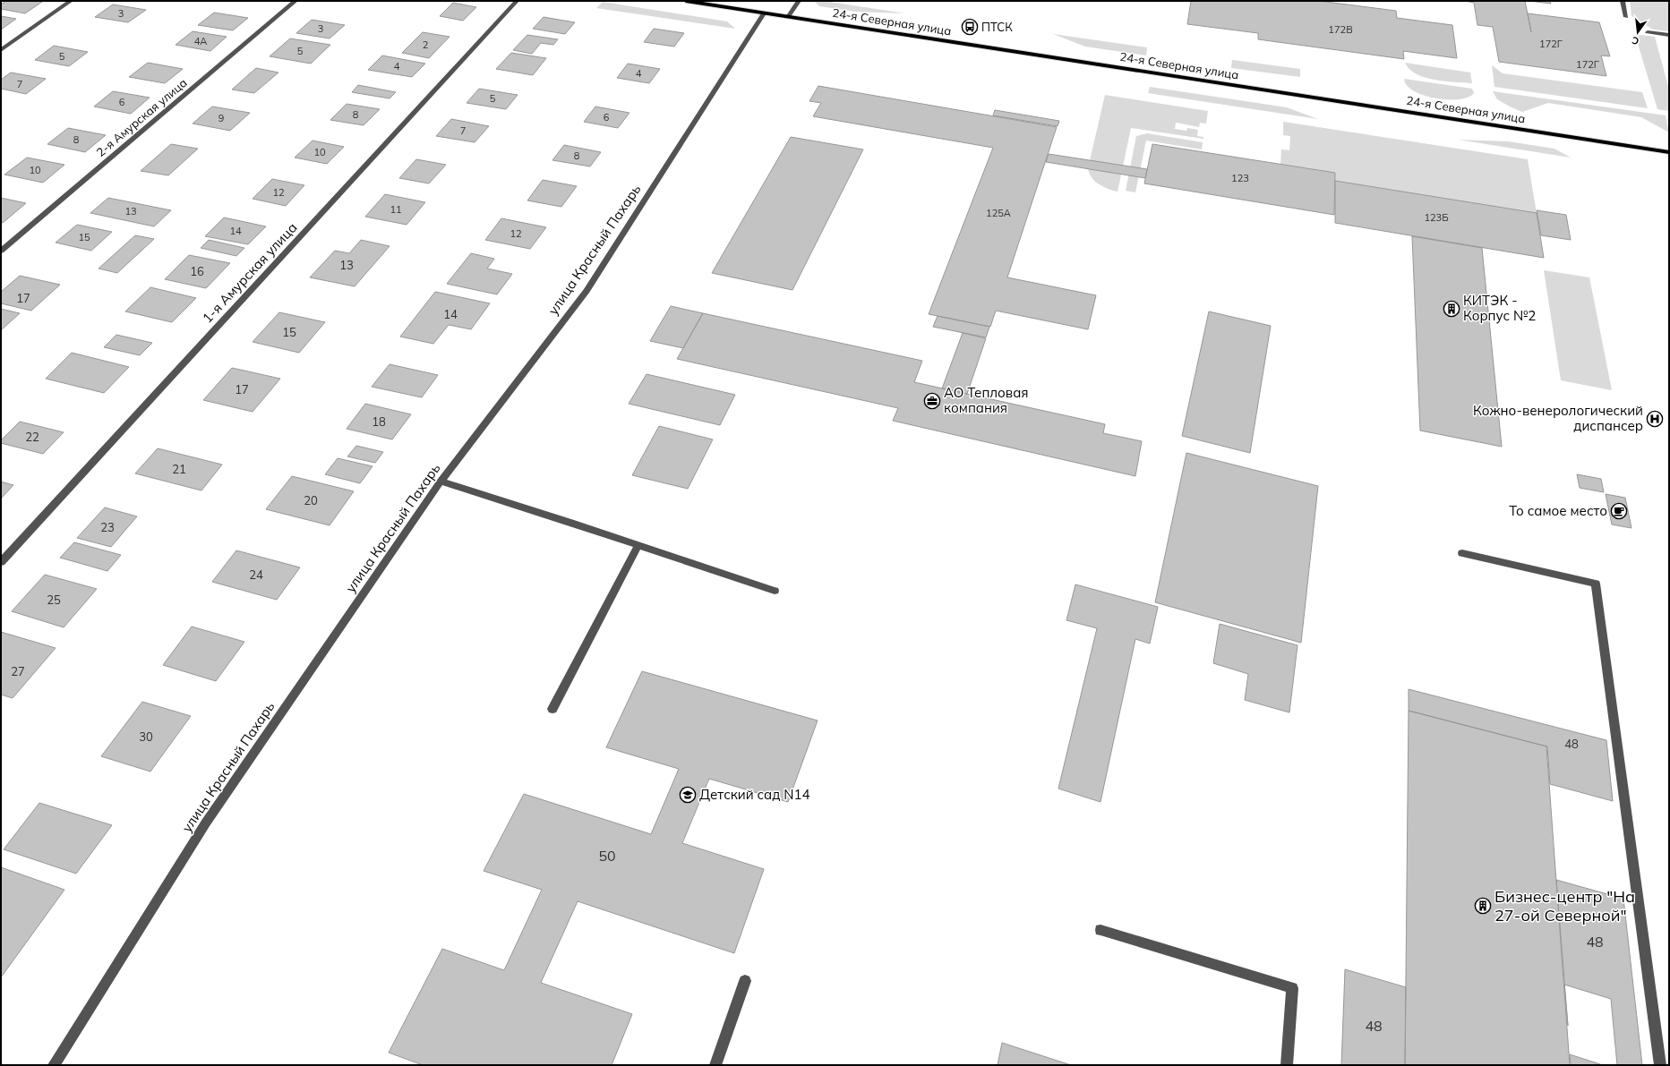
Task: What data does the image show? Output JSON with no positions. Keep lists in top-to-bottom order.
{
  "streets": {
    "main road": ["24-я Северная улица"],
    "street": ["2-я Амурская улица", "улица Красный Пахарь", "1-я Амурская улица"]
  },
  "crossings": [
    ["24-я Северная улица", "улица Красный Пахарь"]
  ],
  "places": {
    "bus stop": ["ПТСК"],
    "building": ["КИТЭК - Корпус №2", "Бизнес-центр \"На 27-ой Северной\""],
    "office": ["АО Тепловая компания"],
    "hospital": ["Кожно-венерологический диспансер"],
    "cafe": ["То самое место"],
    "school or university": ["Детский сад N14"]
  },
  "house_numbers": [
    "3",
    "3",
    "172В",
    "4А",
    "172Г",
    "2",
    "5",
    "5",
    "172Г",
    "4",
    "4",
    "7",
    "5",
    "6",
    "8",
    "6",
    "9",
    "7",
    "8",
    "10",
    "8",
    "10",
    "123",
    "12",
    "11",
    "13",
    "125А",
    "123Б",
    "14",
    "12",
    "15",
    "13",
    "16",
    "17",
    "14",
    "15",
    "17",
    "18",
    "22",
    "21",
    "20",
    "23",
    "24",
    "25",
    "27",
    "30",
    "48",
    "50",
    "48",
    "48"
  ],
  "north": "bottom"
}
